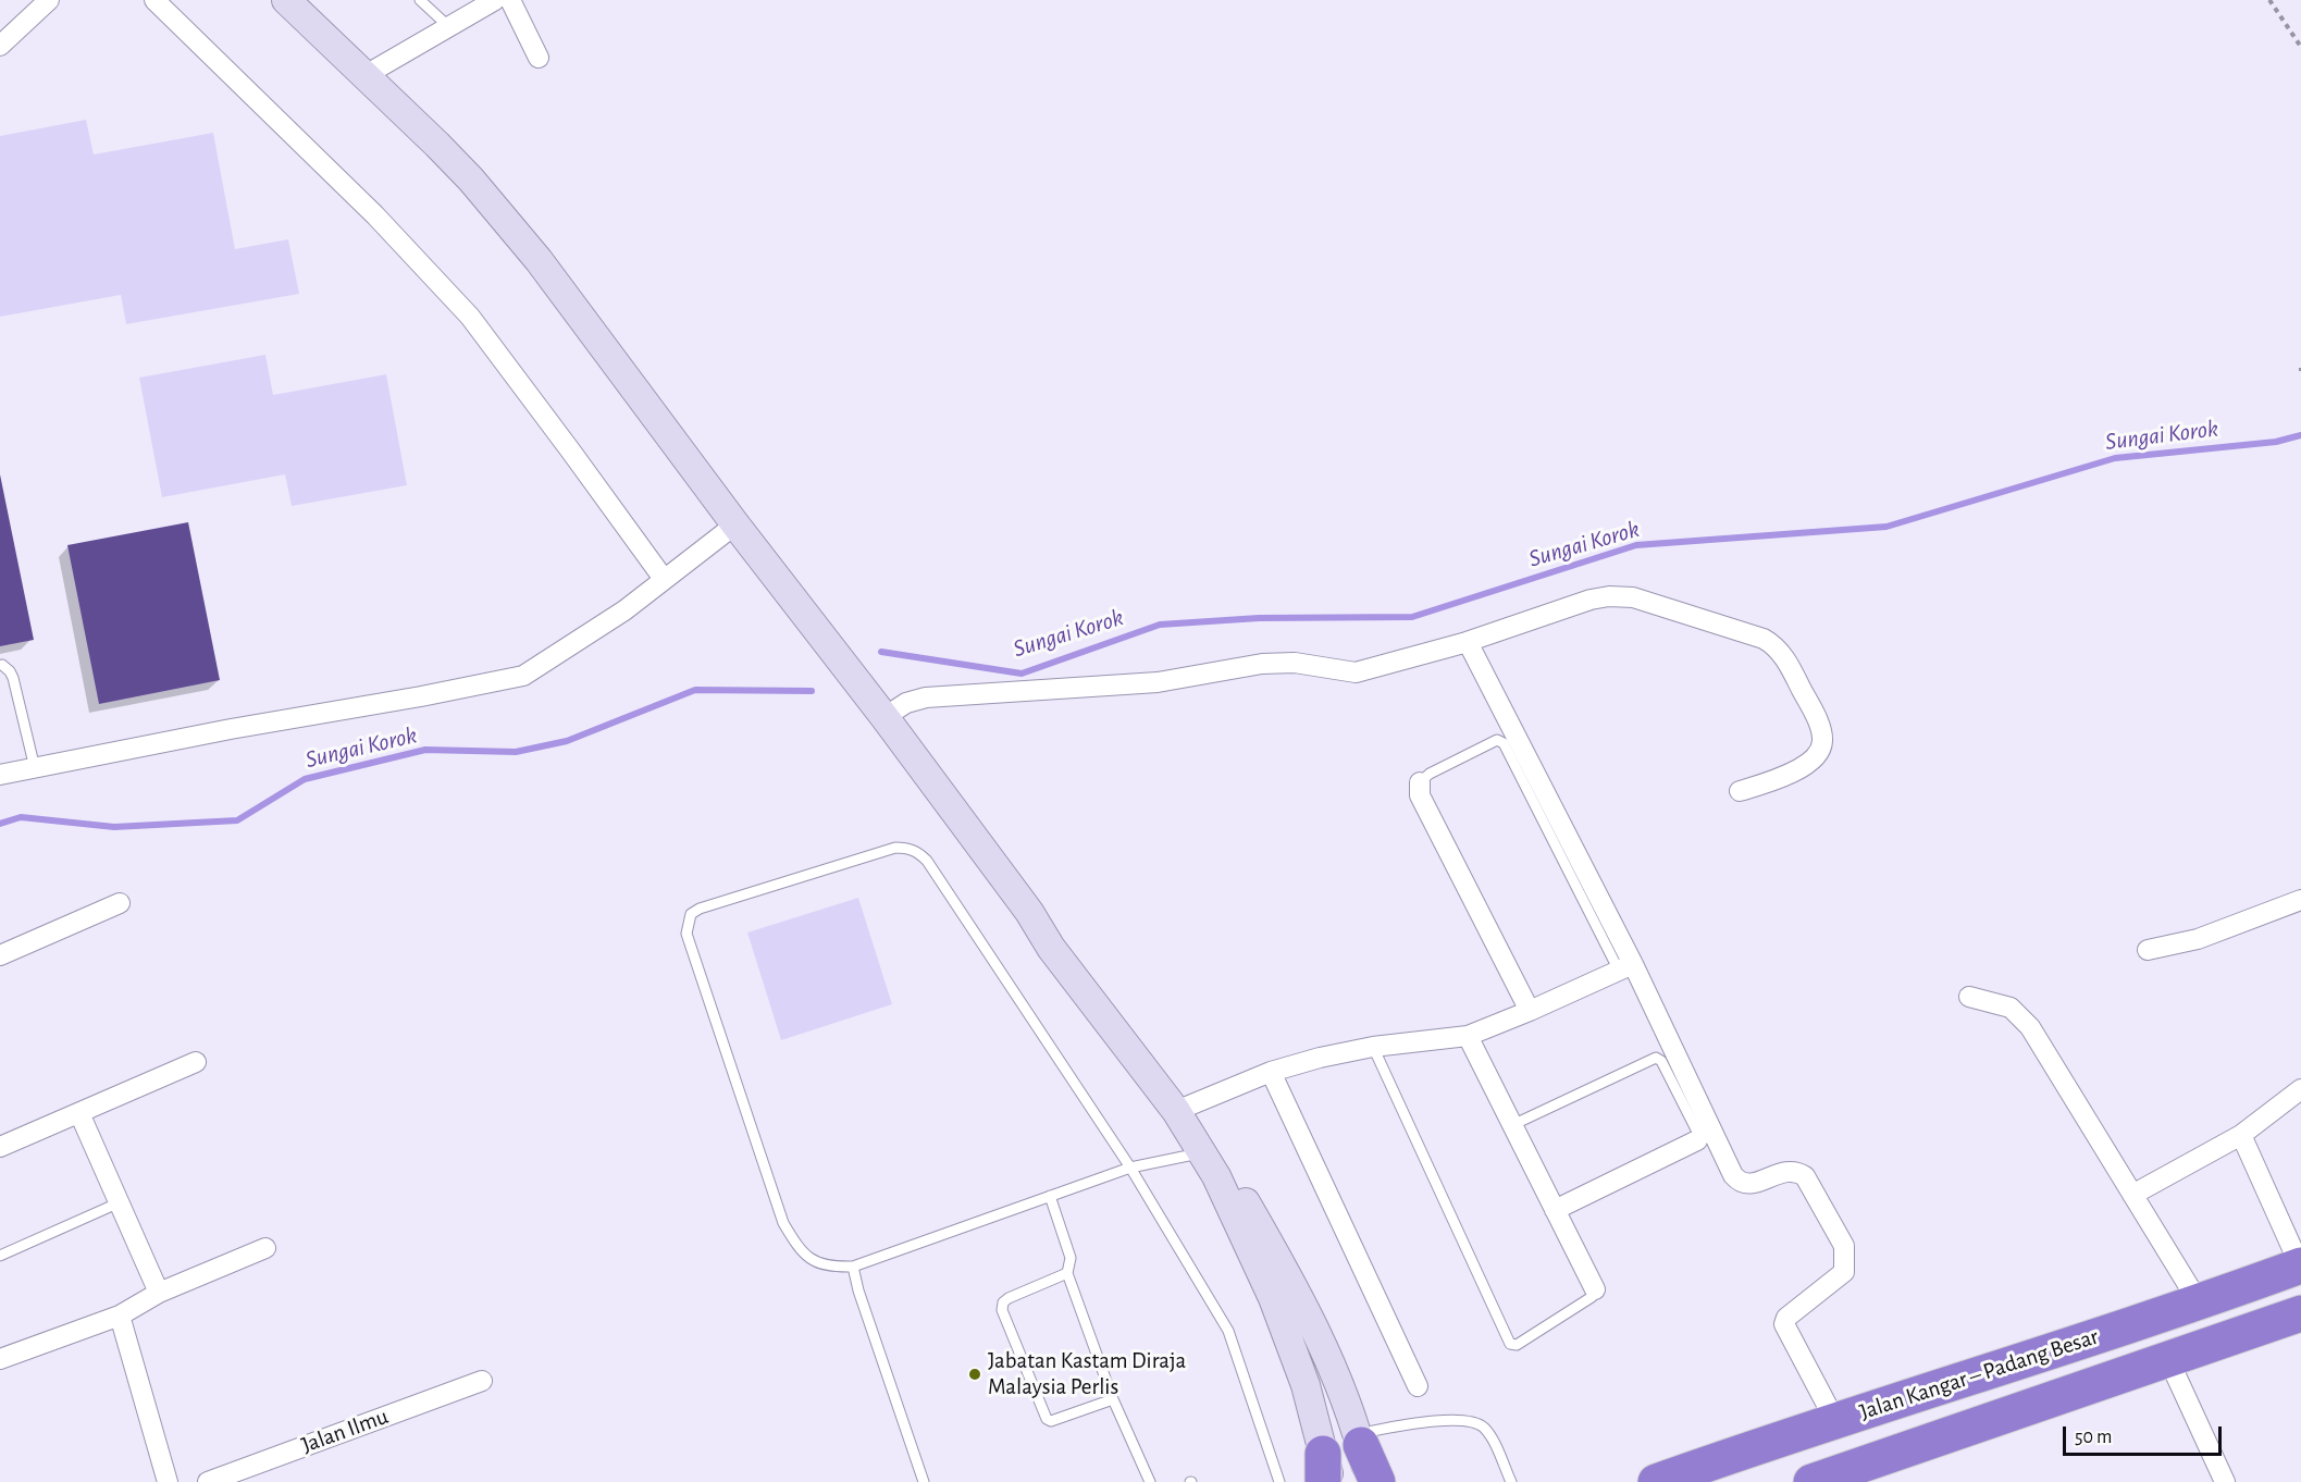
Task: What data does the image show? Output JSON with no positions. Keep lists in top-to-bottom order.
{
  "streets": {
    "highway": ["Jalan Kangar – Padang Besar"],
    "street": ["Jalan Ilmu"]
  },
  "water": ["Sungai Korok"],
  "places": ["Jabatan Kastam Diraja Malaysia Perlis"],
  "scale_bar": "50 m"
}
